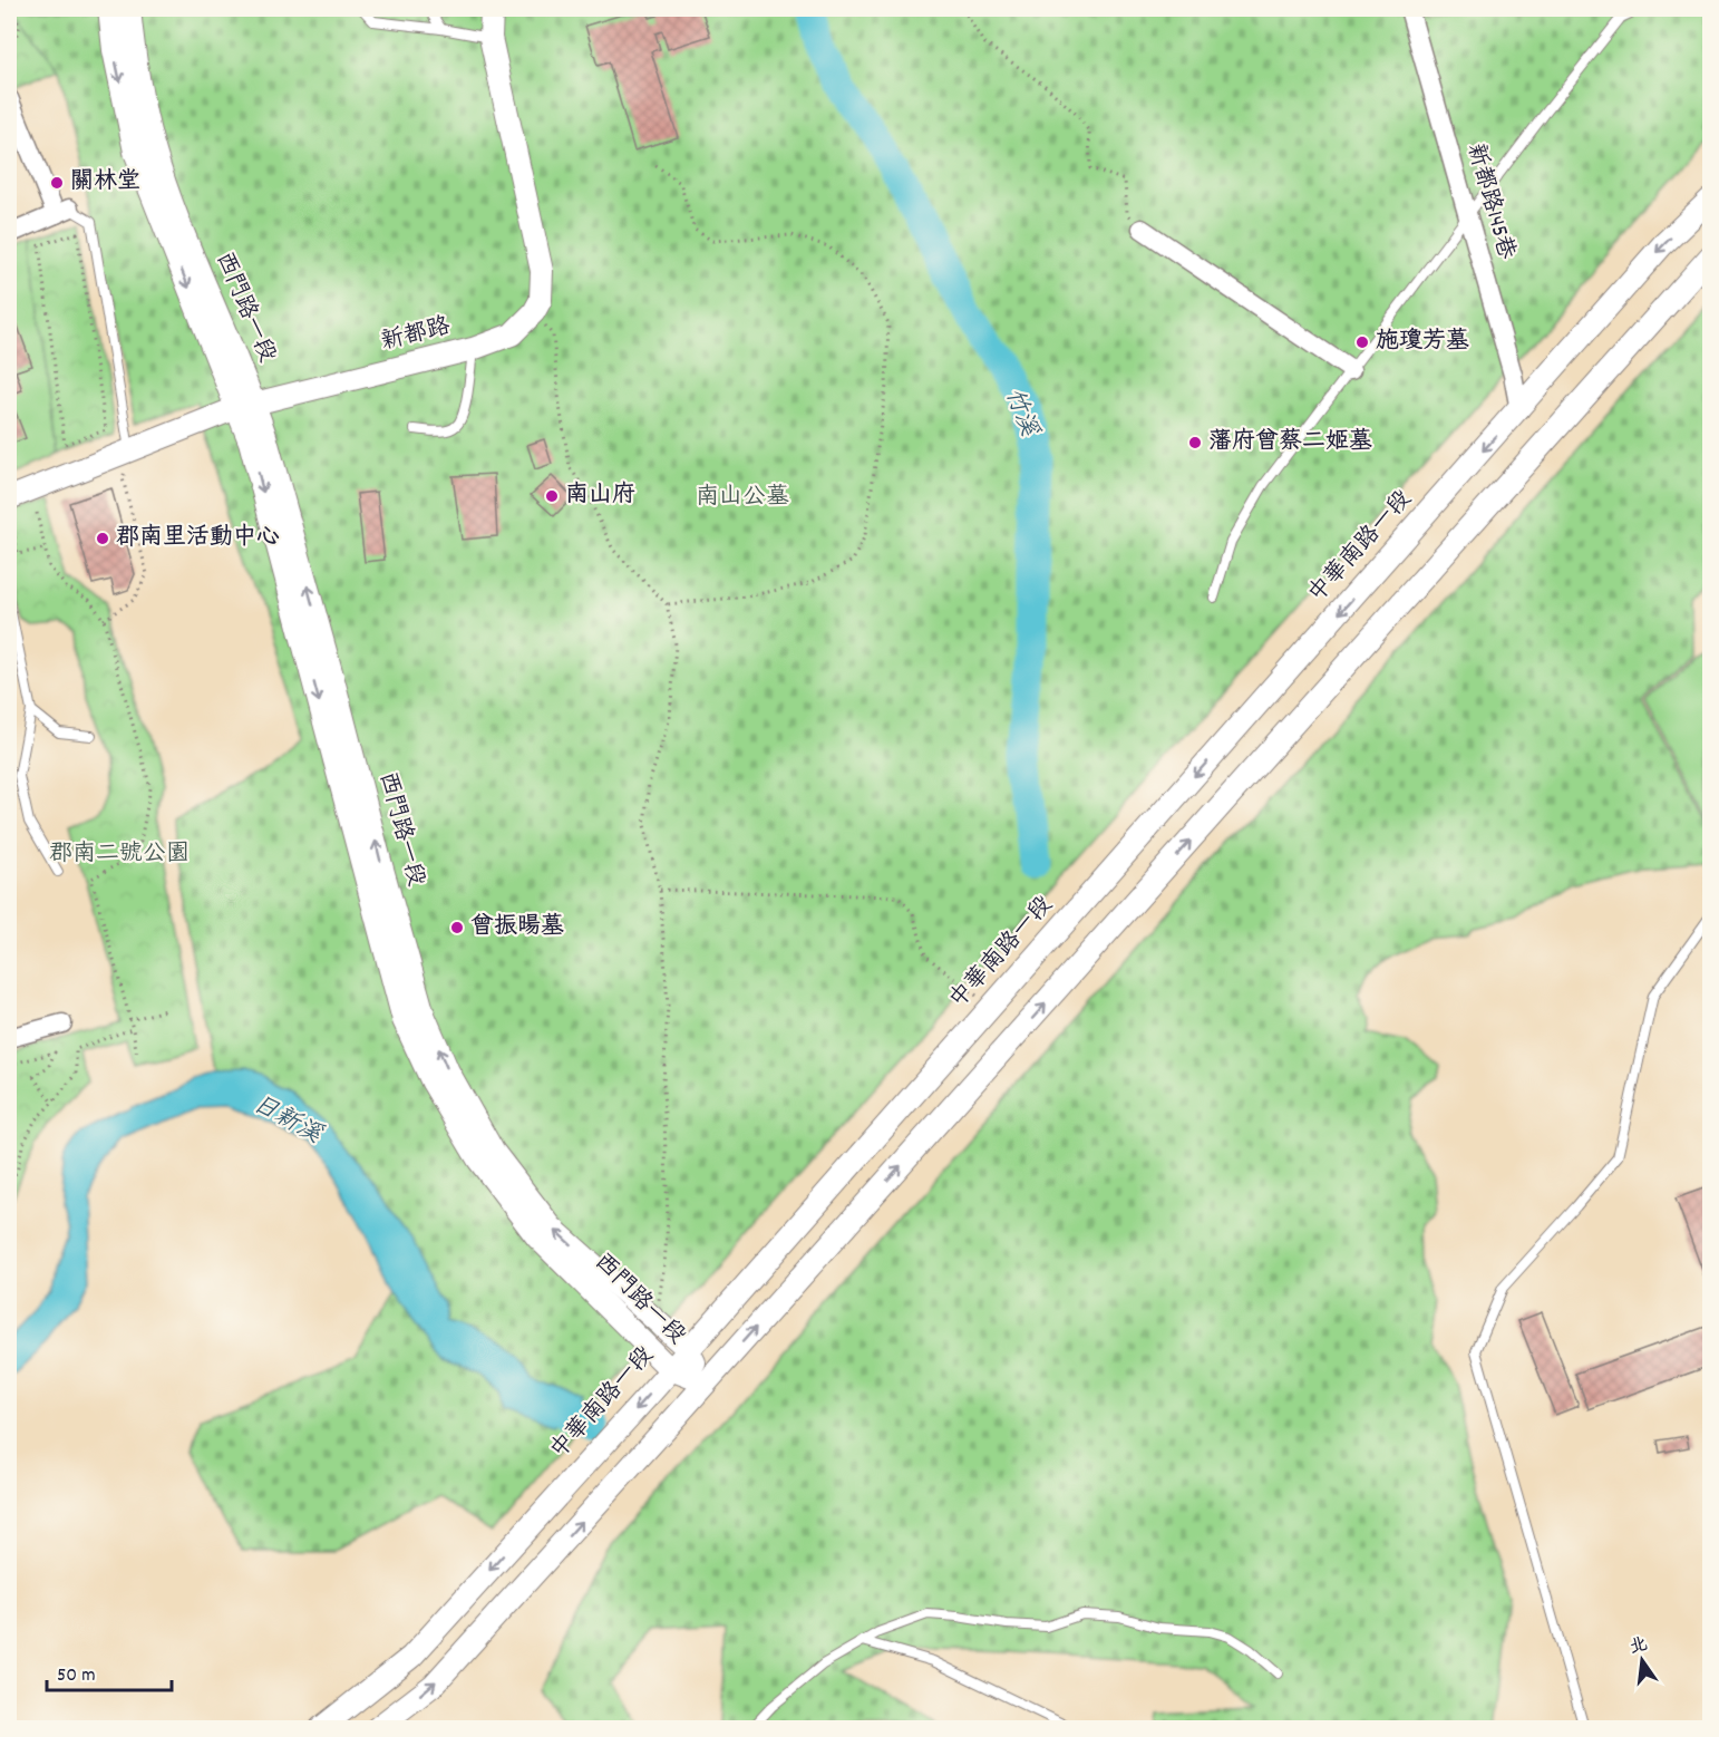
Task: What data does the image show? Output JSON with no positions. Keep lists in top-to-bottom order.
{
  "streets": {
    "street": [
      "新都路145巷",
      "西門路一段",
      "新都路",
      "中華南路一段"
    ]
  },
  "crossings": [
    ["新都路145巷", "中華南路一段"],
    ["西門路一段", "新都路"],
    ["西門路一段", "中華南路一段"]
  ],
  "water": ["竹溪", "日新溪"],
  "parks": ["南山公墓", "郡南二號公園"],
  "places": [
    "關林堂",
    "施瓊芳墓",
    "藩府曾蔡二姬墓",
    "南山府",
    "郡南里活動中心",
    "曾振暘墓"
  ],
  "scale_bar": "50 m",
  "north": "top"
}
